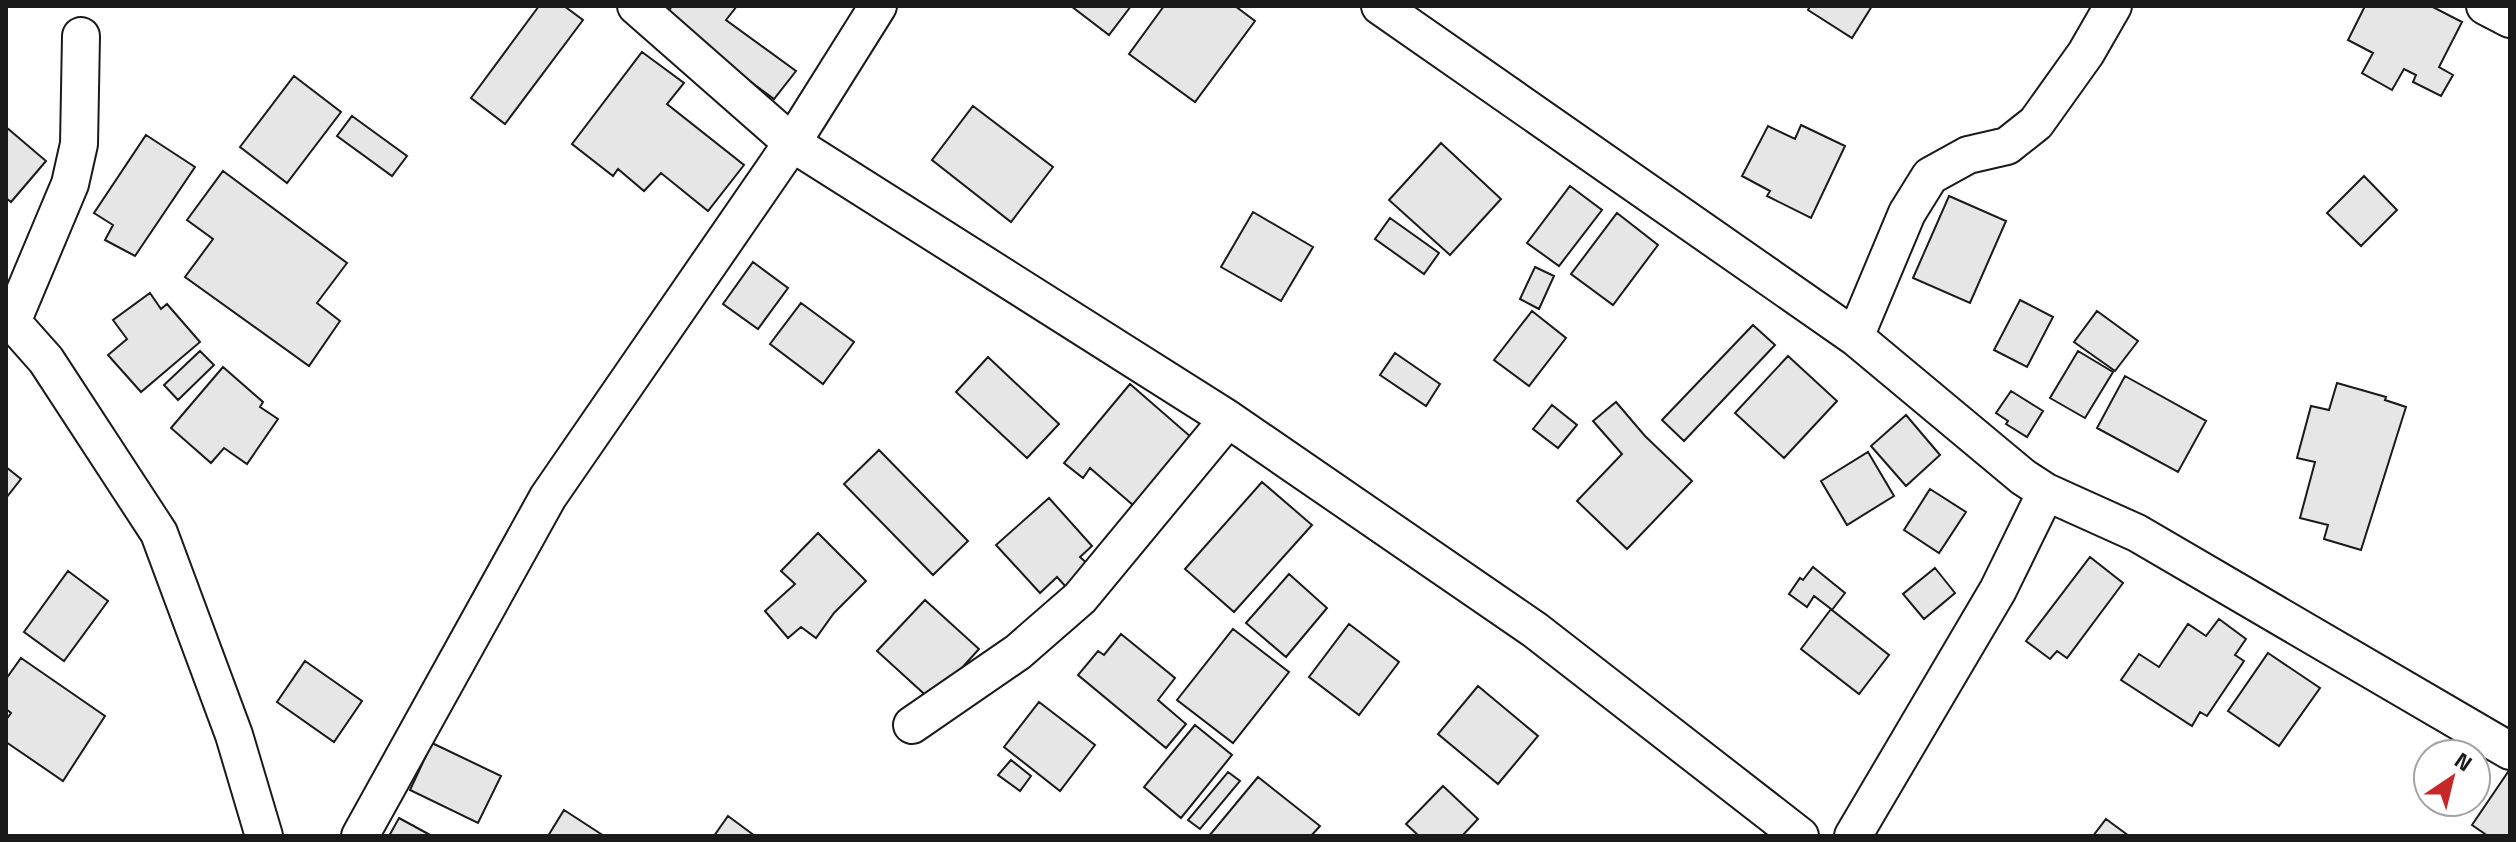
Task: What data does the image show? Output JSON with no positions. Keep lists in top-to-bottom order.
{
  "north": "top right"
}
